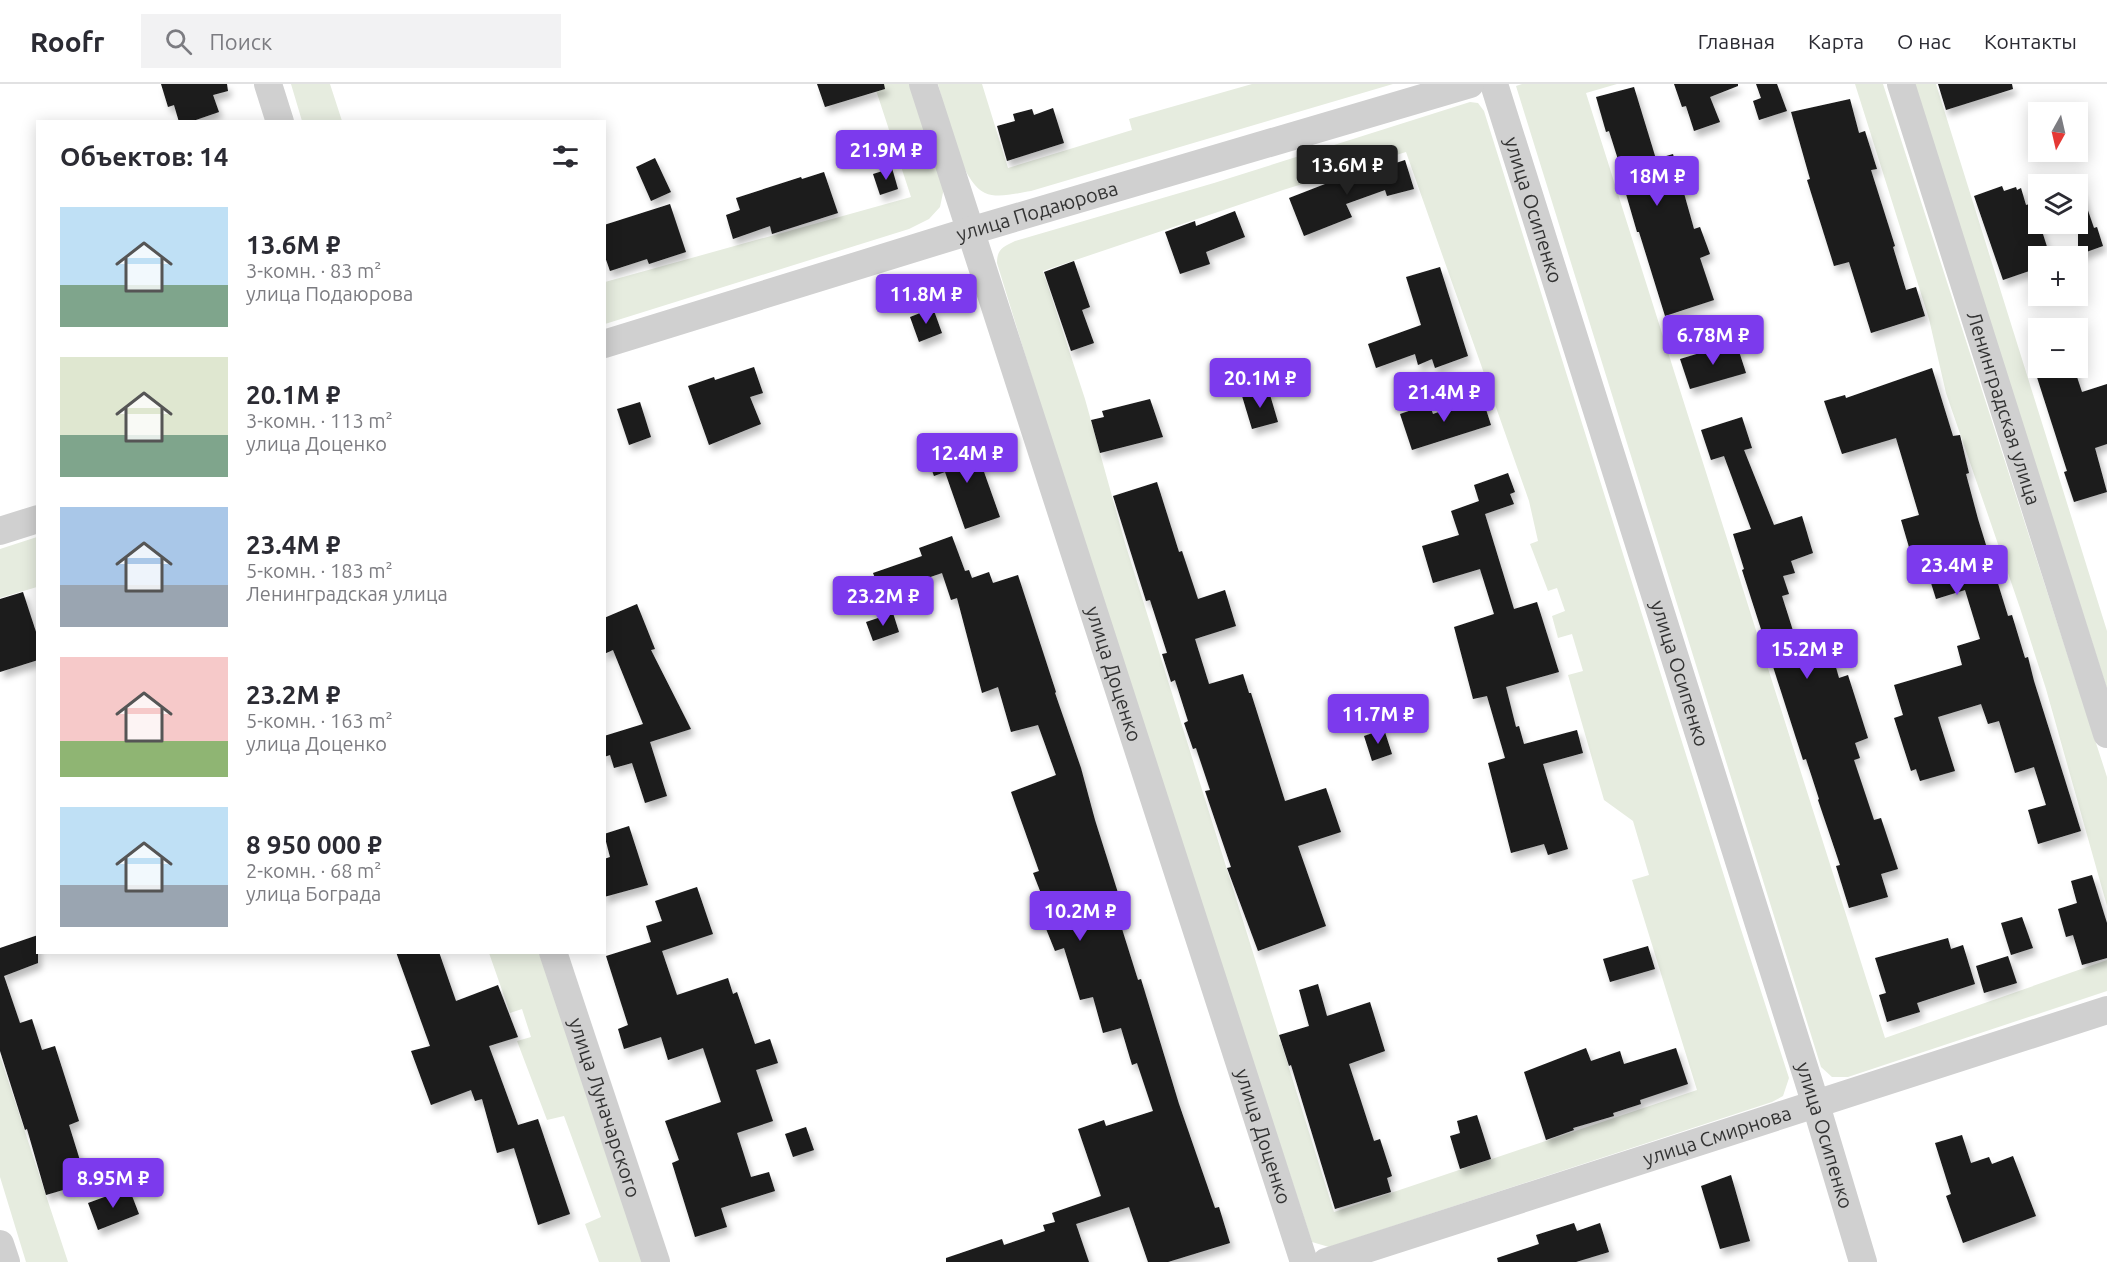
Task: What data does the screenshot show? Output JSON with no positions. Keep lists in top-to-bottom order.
{
  "streets": {
    "street": [
      "улица Осипенко",
      "улица Подаюрова",
      "Ленинградская улица",
      "улица Доценко",
      "улица Луначарского",
      "улица Смирнова"
    ]
  },
  "crossings": [
    ["улица Осипенко", "улица Смирнова"],
    ["улица Подаюрова", "улица Доценко"]
  ],
  "north": "bottom",
  "page": {
    "header": "Roofr",
    "search": "Поиск",
    "nav": [
      "Главная",
      "Карта",
      "О нас",
      "Контакты"
    ],
    "map_buttons": ["+", "−"],
    "heading": "Объектов: 14",
    "price": [
      "21.9M ₽",
      "13.6M ₽",
      "18M ₽",
      "11.8M ₽",
      "6.78M ₽",
      "20.1M ₽",
      "21.4M ₽",
      "12.4M ₽",
      "23.4M ₽",
      "23.2M ₽",
      "15.2M ₽",
      "11.7M ₽",
      "10.2M ₽",
      "8.95M ₽"
    ],
    "list": [
      {
        "name": "13.6M ₽",
        "note": "3-комн. · 83 m² · улица Подаюрова"
      },
      {
        "name": "20.1M ₽",
        "note": "3-комн. · 113 m² · улица Доценко"
      },
      {
        "name": "23.4M ₽",
        "note": "5-комн. · 183 m² · Ленинградская улица"
      },
      {
        "name": "23.2M ₽",
        "note": "5-комн. · 163 m² · улица Доценко"
      },
      {
        "name": "8 950 000 ₽",
        "note": "2-комн. · 68 m² · улица Бограда"
      }
    ]
  }
}
